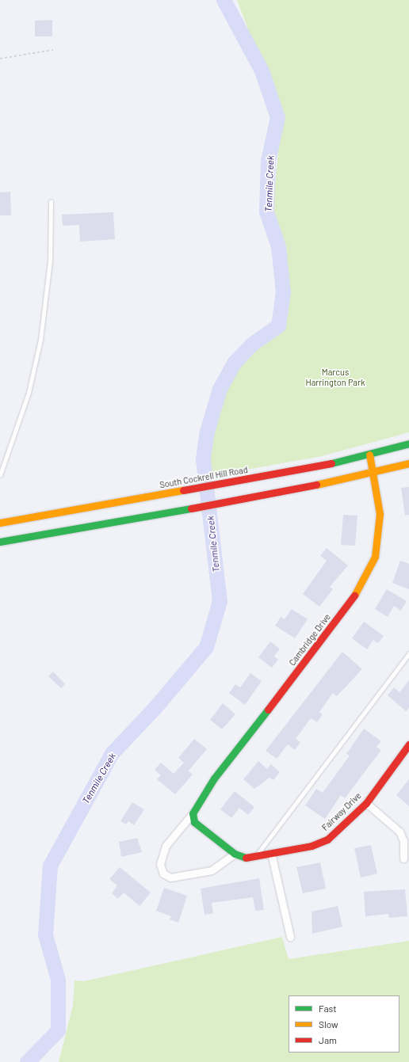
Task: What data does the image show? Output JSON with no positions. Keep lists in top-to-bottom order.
{
  "streets": {
    "main road": ["South Cockrell Hill Road", "Cambridge Drive", "Fairway Drive"]
  },
  "crossings": [
    ["South Cockrell Hill Road", "Cambridge Drive"]
  ],
  "water": ["Tenmile Creek"],
  "parks": ["Marcus Harrington Park"],
  "legend": ["Fast", "Slow", "Jam"]
}
